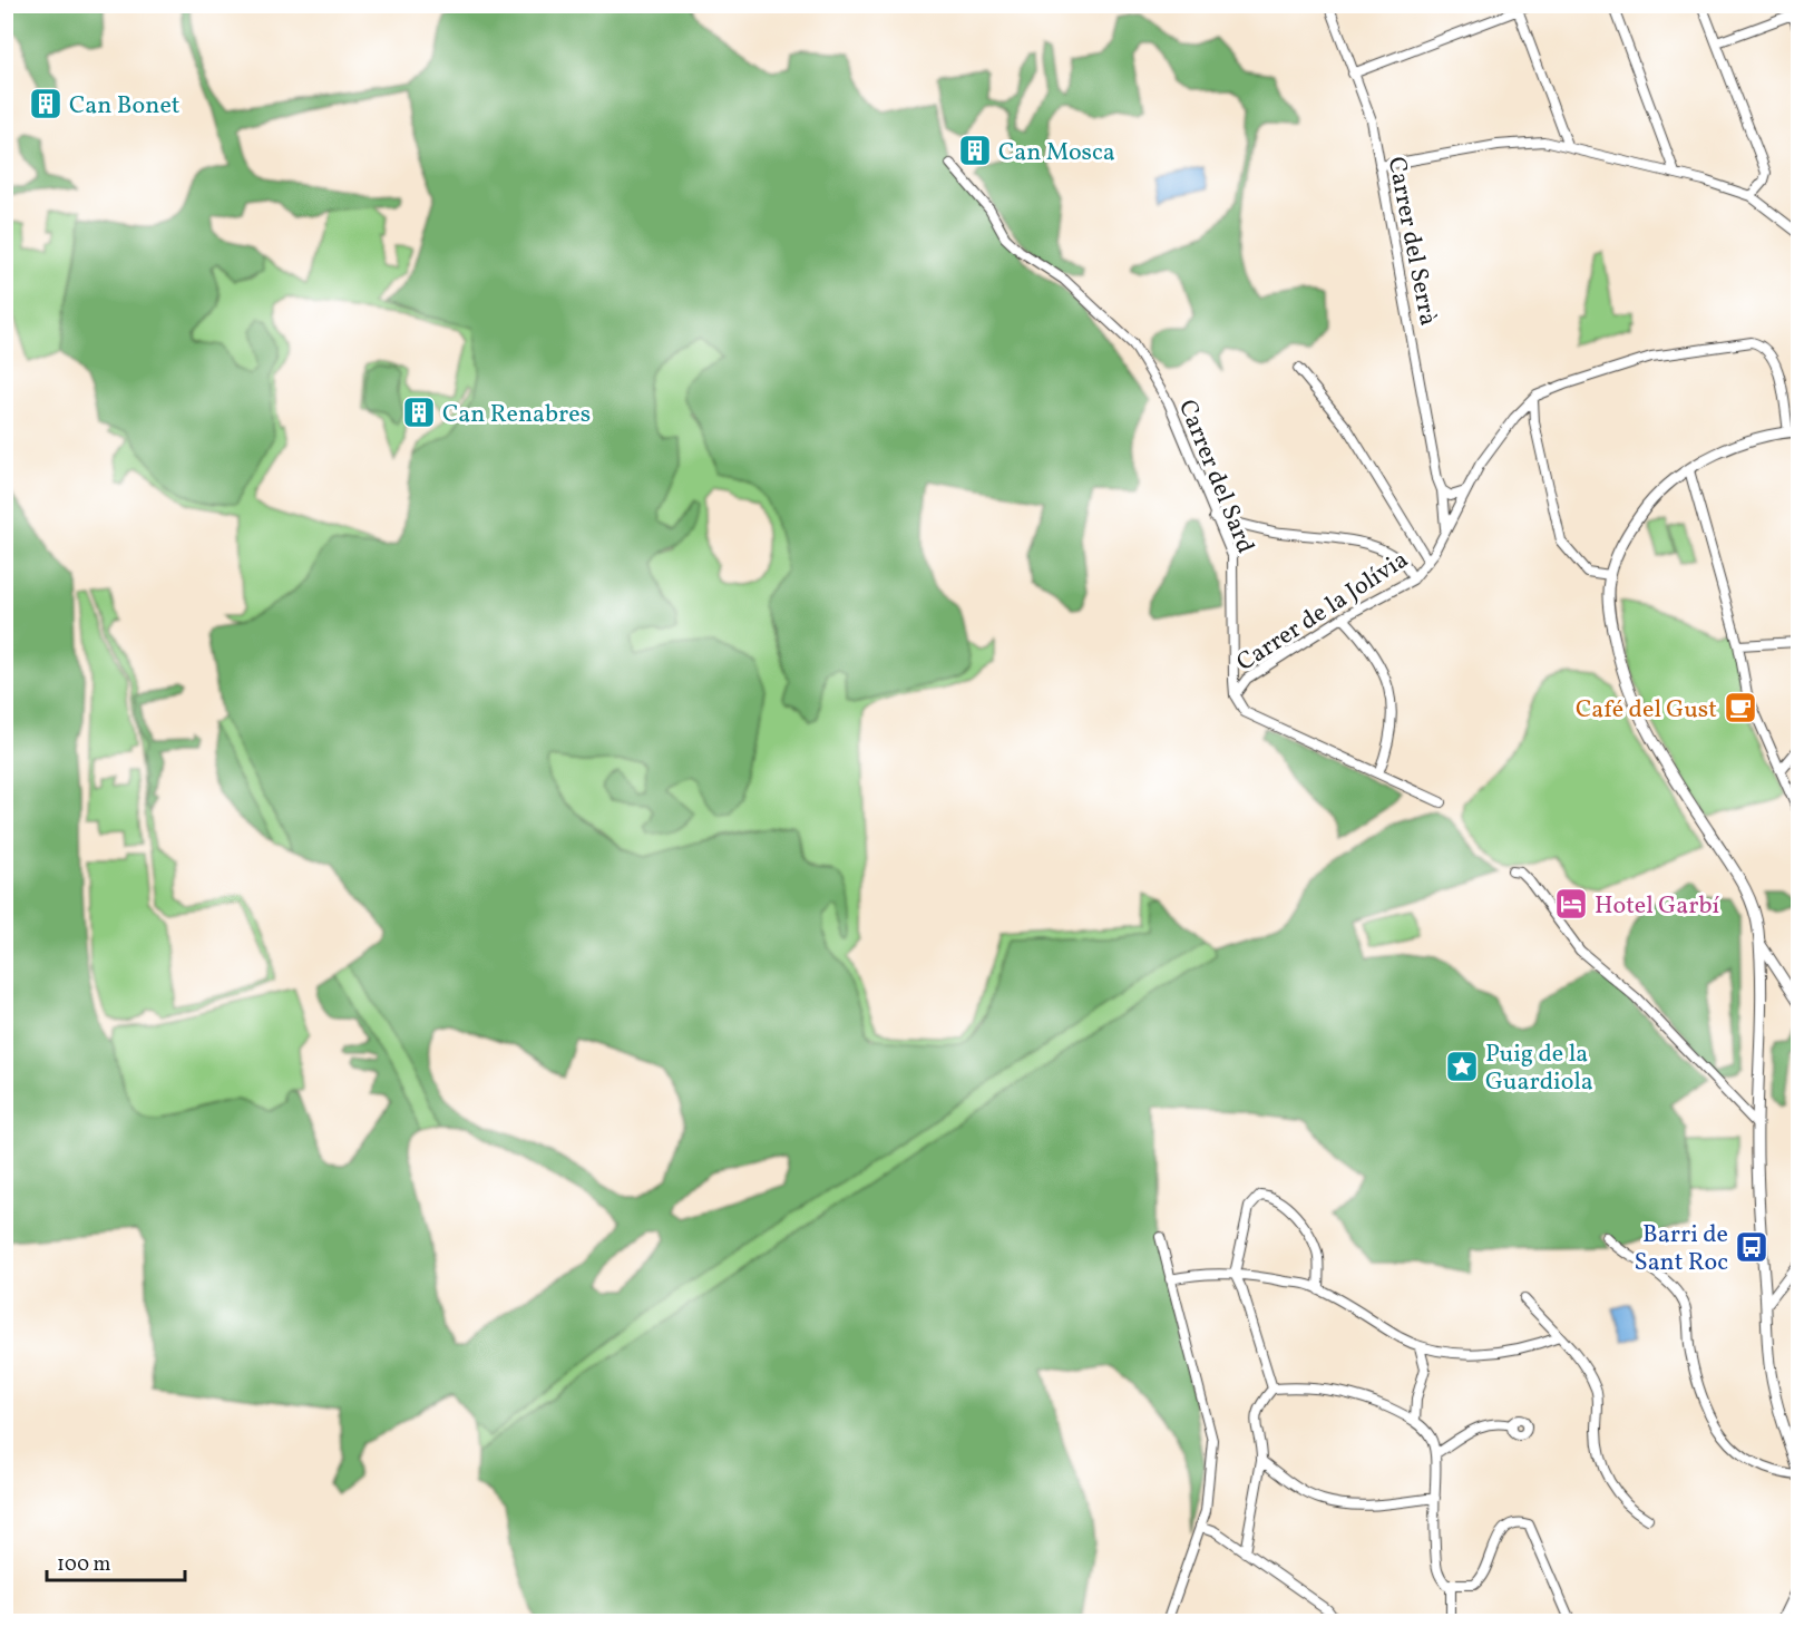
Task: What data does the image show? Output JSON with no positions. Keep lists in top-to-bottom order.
{
  "streets": {
    "street": ["Carrer del Serrà", "Carrer del Sard", "Carrer de la Jolívia"]
  },
  "crossings": [
    ["Carrer del Serrà", "Carrer de la Jolívia"],
    ["Carrer del Sard", "Carrer de la Jolívia"]
  ],
  "places": {
    "building": ["Can Bonet", "Can Mosca", "Can Renabres"],
    "cafe": ["Café del Gust"],
    "hotel": ["Hotel Garbí"],
    "place": ["Puig de la Guardiola"],
    "bus stop": ["Barri de Sant Roc"]
  },
  "scale_bar": "100 m"
}
